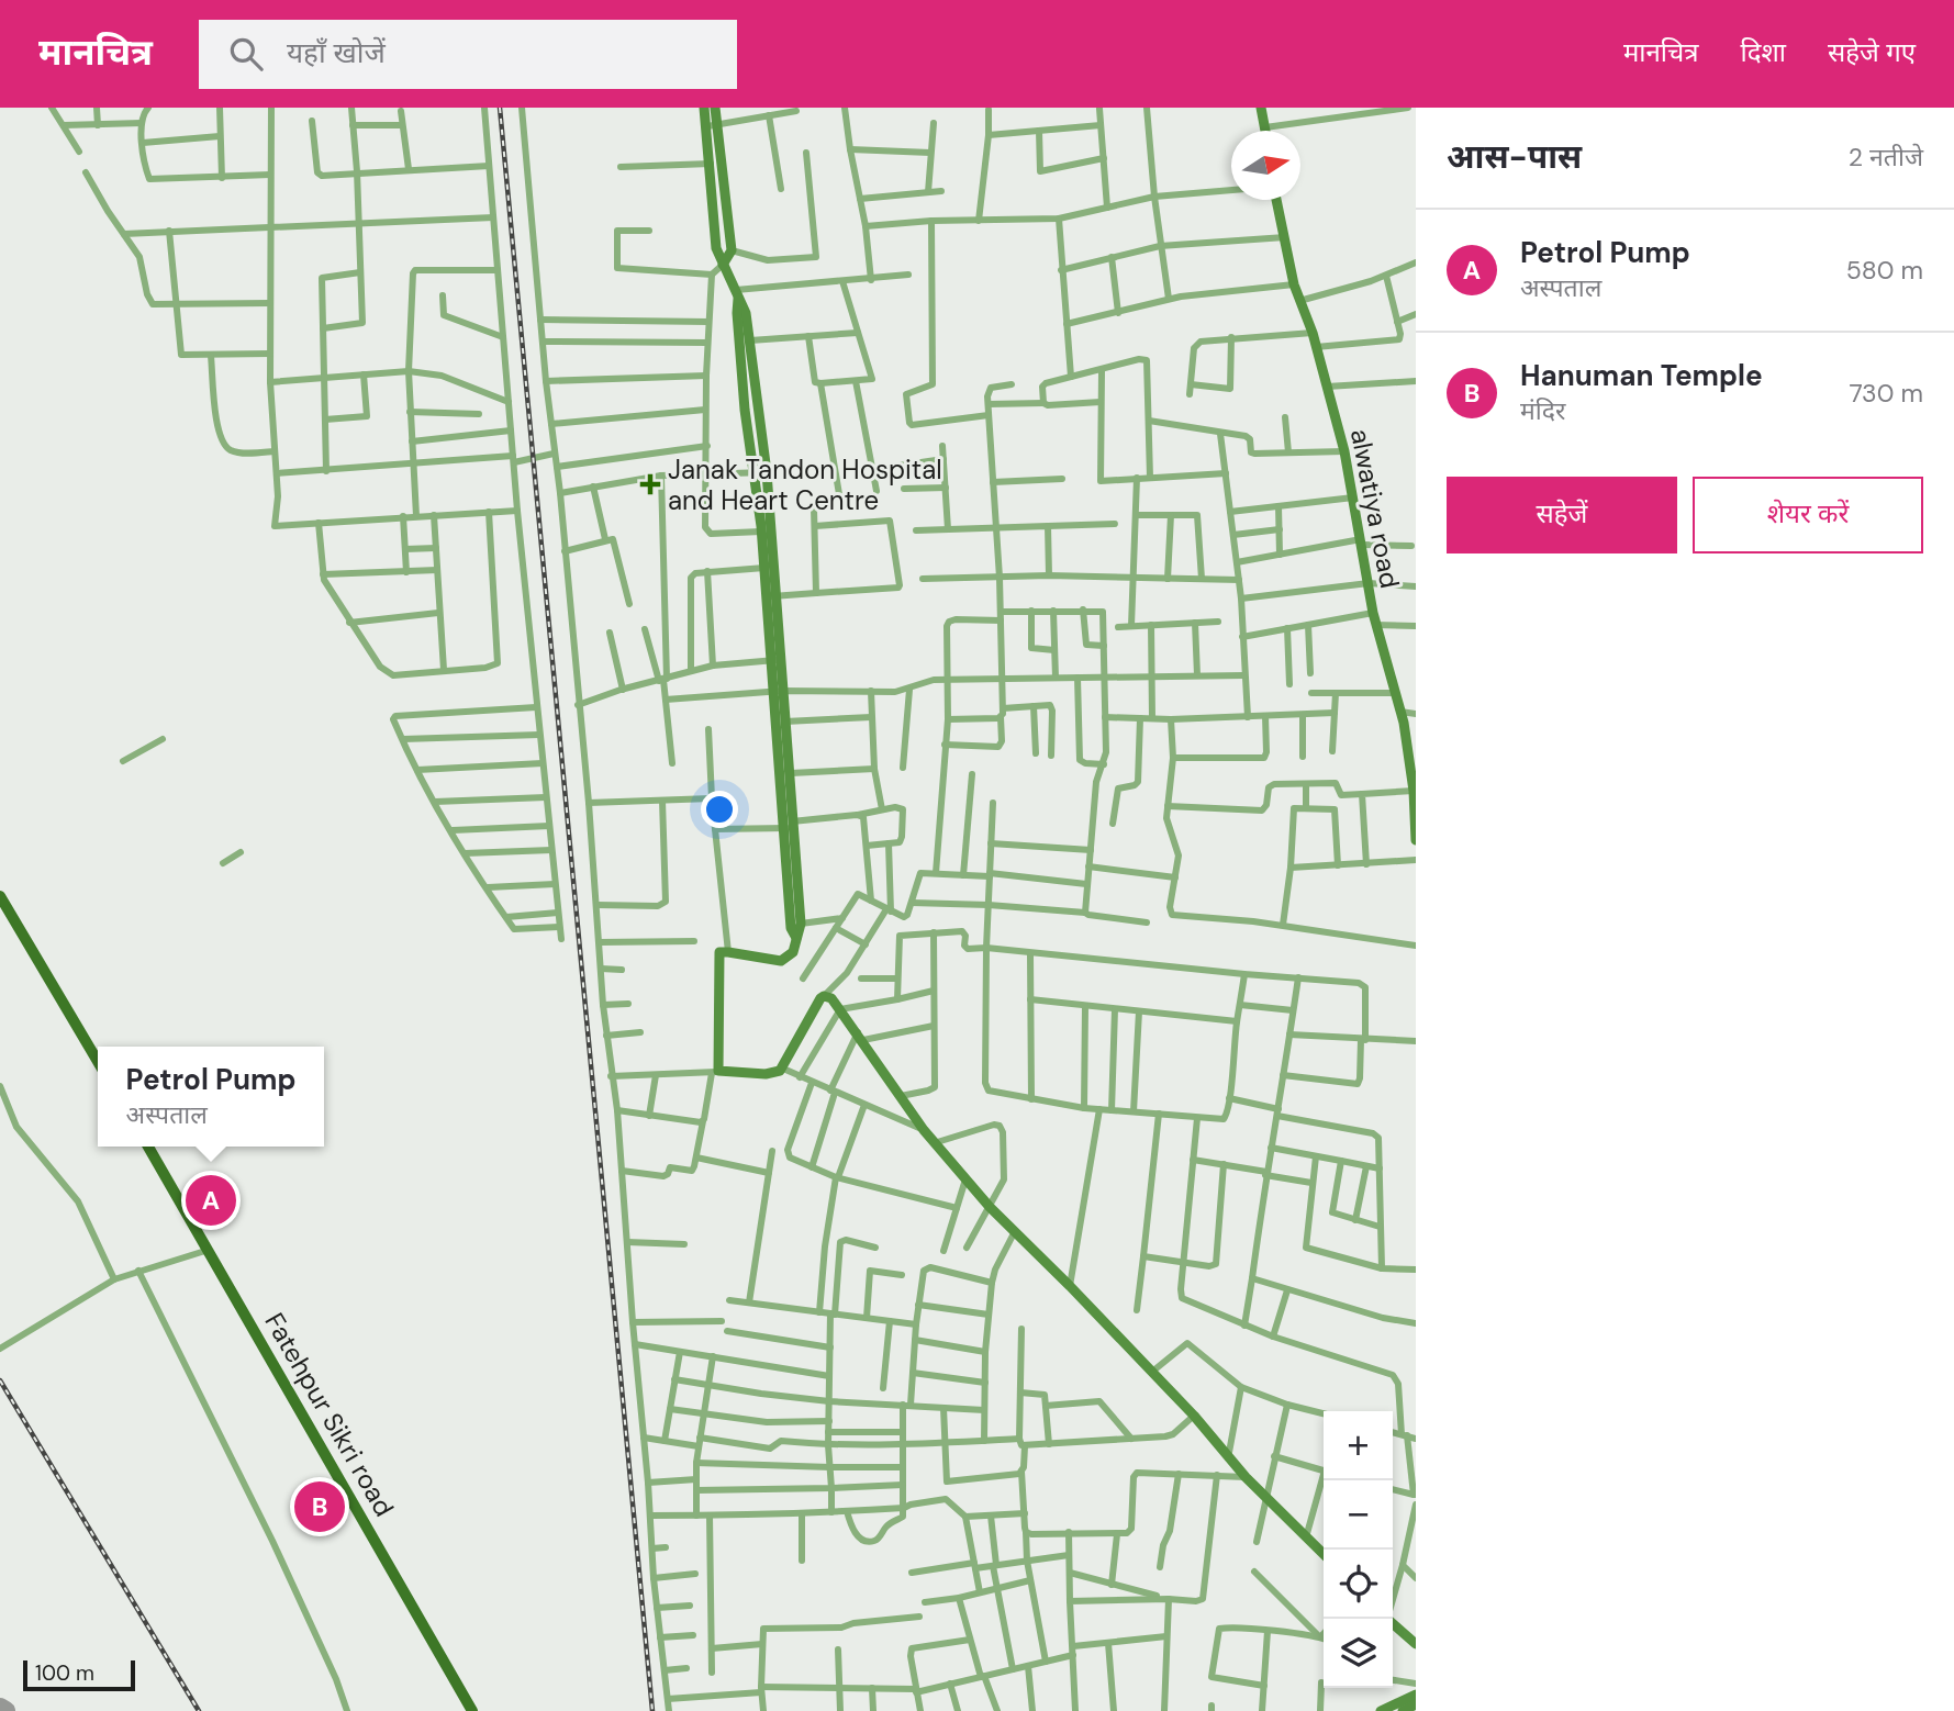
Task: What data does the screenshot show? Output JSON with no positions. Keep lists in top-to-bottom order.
{
  "streets": {
    "main road": ["Fatehpur Sikri road"],
    "street": ["alwatiya road"]
  },
  "places": {
    "health": ["Janak Tandon Hospital and Heart Centre"]
  },
  "scale_bar": "100 m",
  "north": "right",
  "page": {
    "header": "मानचित्र",
    "search": "यहाँ खोजें",
    "nav": ["मानचित्र", "दिशा", "सहेजे गए"],
    "heading": ["आस-पास", "2 नतीजे"],
    "list": [
      {
        "mark": "A",
        "name": "Petrol Pump",
        "note": "अस्पताल",
        "value": "580 m"
      },
      {
        "mark": "B",
        "name": "Hanuman Temple",
        "note": "मंदिर",
        "value": "730 m"
      }
    ],
    "buttons": ["सहेजें", "शेयर करें"],
    "popup": ["Petrol Pump", "अस्पताल"],
    "pins": ["A", "B"],
    "map_buttons": ["+", "−"],
    "scale": "100 m"
  }
}
